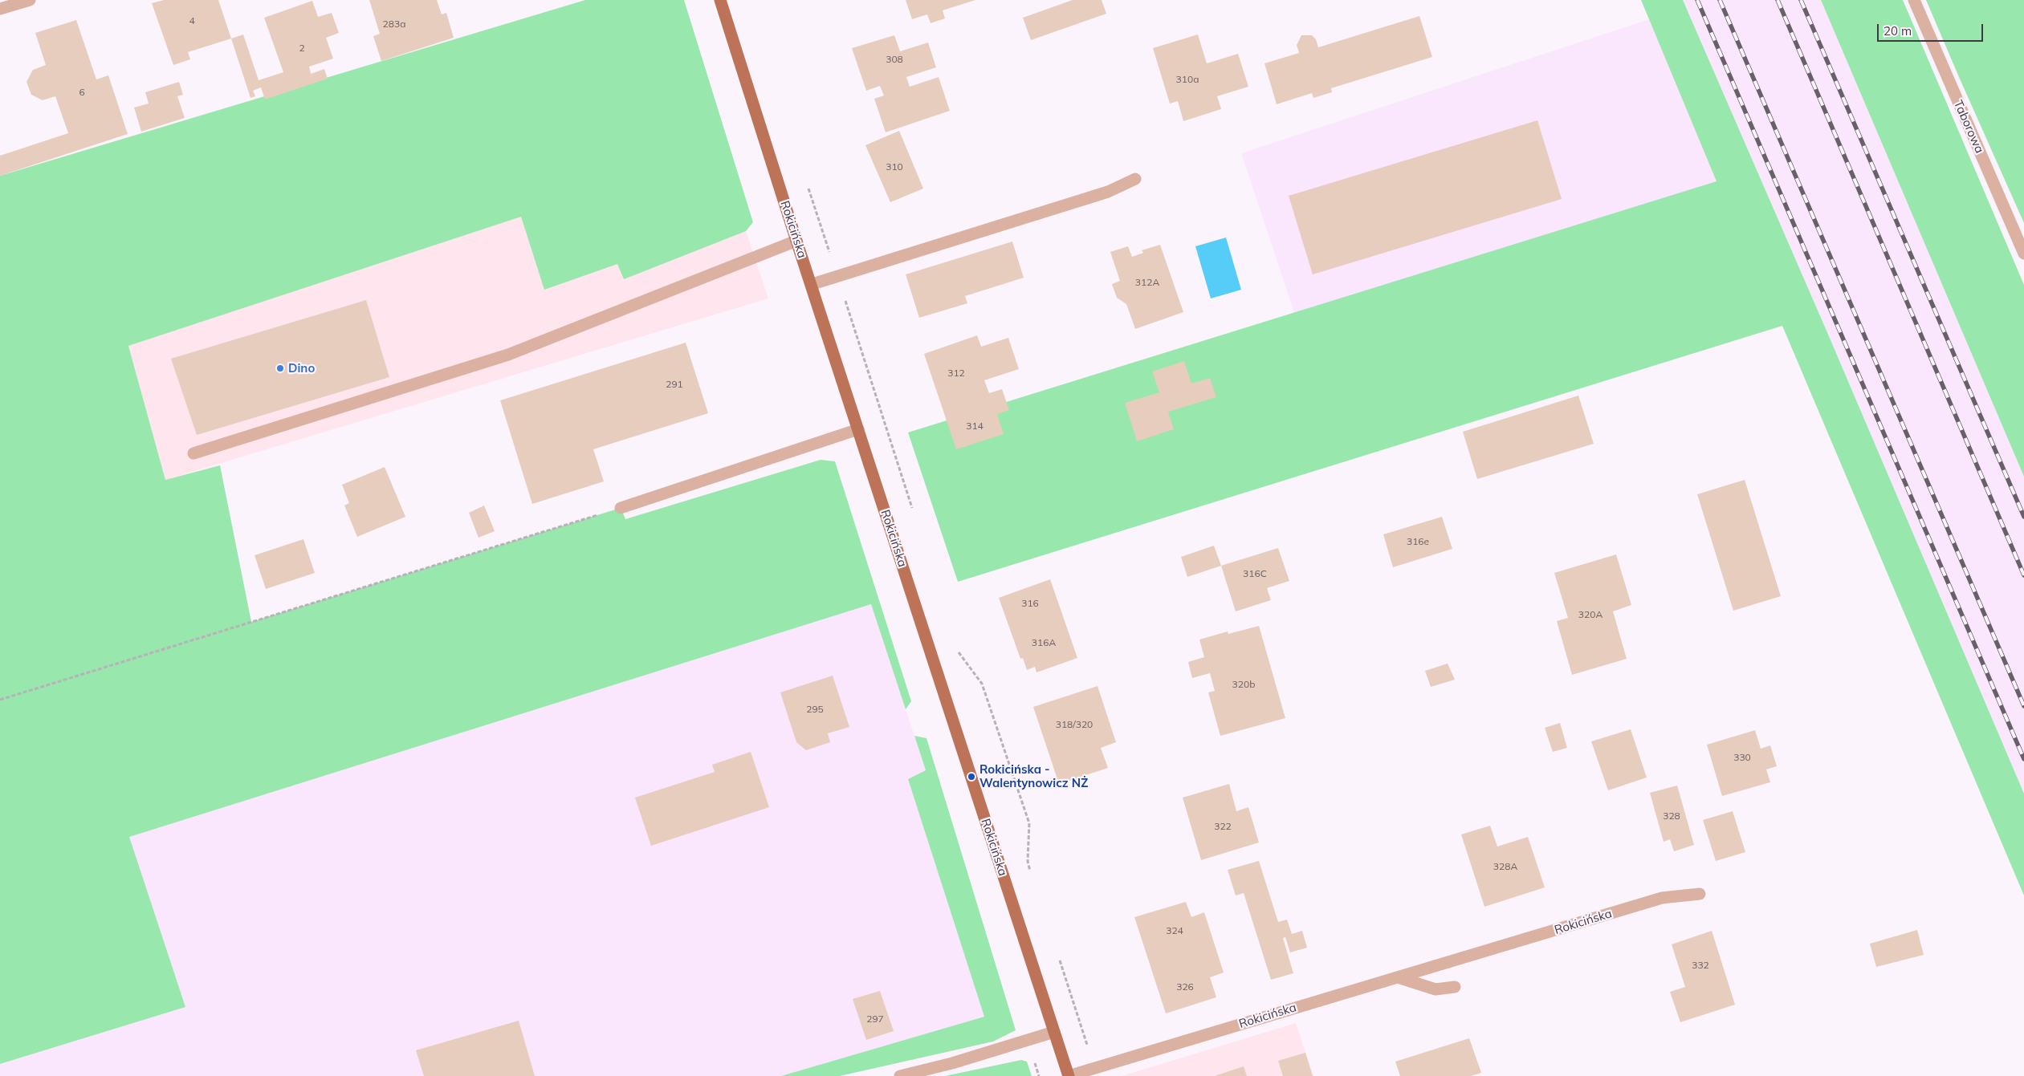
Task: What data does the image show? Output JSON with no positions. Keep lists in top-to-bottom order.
{
  "streets": {
    "main road": ["Rokicińska"],
    "street": ["Taborowa"]
  },
  "places": ["Dino", "Rokicińska - Walentynowicz NŻ"],
  "house_numbers": [
    "4",
    "283a",
    "2",
    "308",
    "310a",
    "6",
    "310",
    "312A",
    "312",
    "291",
    "314",
    "316e",
    "316C",
    "316",
    "320A",
    "316A",
    "320b",
    "295",
    "318/320",
    "330",
    "328",
    "322",
    "328A",
    "324",
    "332",
    "326",
    "297"
  ],
  "scale_bar": "20 m"
}
